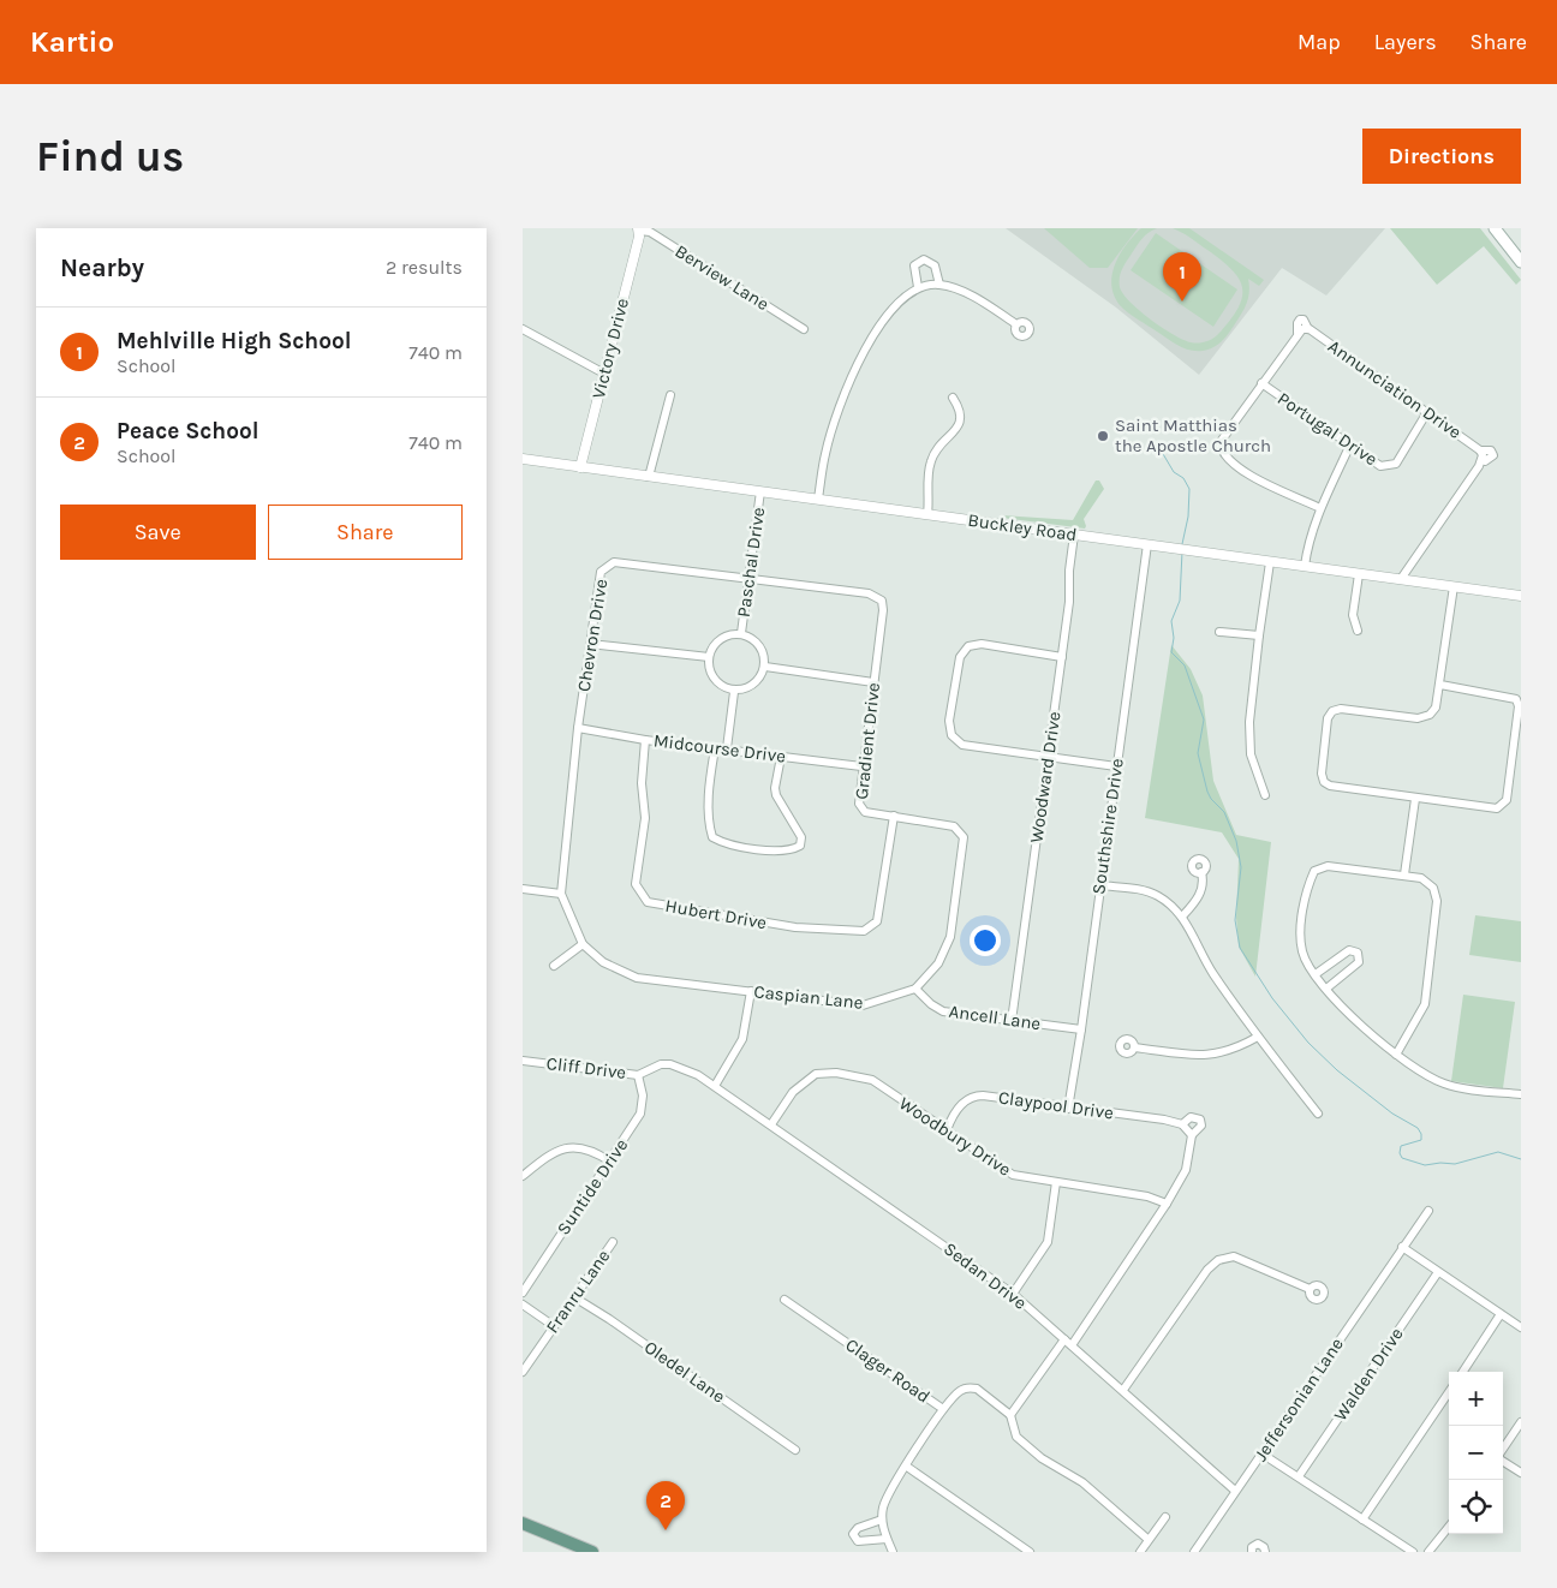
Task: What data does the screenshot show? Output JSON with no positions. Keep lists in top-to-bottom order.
{
  "streets": {
    "street": [
      "Berview Lane",
      "Victory Drive",
      "Annunciation Drive",
      "Portugal Drive",
      "Buckley Road",
      "Paschal Drive",
      "Chevron Drive",
      "Gradient Drive",
      "Midcourse Drive",
      "Woodward Drive",
      "Southshire Drive",
      "Hubert Drive",
      "Caspian Lane",
      "Ancell Lane",
      "Cliff Drive",
      "Claypool Drive",
      "Woodbury Drive",
      "Suntide Drive",
      "Sedan Drive",
      "Franru Lane",
      "Clager Road",
      "Oledel Lane",
      "Walden Drive",
      "Jeffersonian Lane"
    ]
  },
  "crossings": [
    ["Berview Lane", "Victory Drive"],
    ["Victory Drive", "Buckley Road"],
    ["Annunciation Drive", "Portugal Drive"],
    ["Annunciation Drive", "Buckley Road"],
    ["Buckley Road", "Paschal Drive"],
    ["Buckley Road", "Woodward Drive"],
    ["Buckley Road", "Southshire Drive"],
    ["Paschal Drive", "Chevron Drive"],
    ["Chevron Drive", "Gradient Drive"],
    ["Chevron Drive", "Midcourse Drive"],
    ["Chevron Drive", "Caspian Lane"],
    ["Gradient Drive", "Midcourse Drive"],
    ["Gradient Drive", "Hubert Drive"],
    ["Gradient Drive", "Caspian Lane"],
    ["Gradient Drive", "Ancell Lane"],
    ["Midcourse Drive", "Hubert Drive"],
    ["Woodward Drive", "Ancell Lane"],
    ["Southshire Drive", "Ancell Lane"],
    ["Southshire Drive", "Claypool Drive"],
    ["Caspian Lane", "Ancell Lane"],
    ["Cliff Drive", "Suntide Drive"],
    ["Cliff Drive", "Sedan Drive"],
    ["Claypool Drive", "Woodbury Drive"],
    ["Claypool Drive", "Sedan Drive"],
    ["Woodbury Drive", "Sedan Drive"],
    ["Sedan Drive", "Jeffersonian Lane"],
    ["Franru Lane", "Oledel Lane"]
  ],
  "places": ["Saint Matthias the Apostle Church"],
  "page": {
    "header": "Kartio",
    "nav": ["Map", "Layers", "Share"],
    "buttons": [
      "Directions",
      ["Save", "Share"]
    ],
    "title": "Find us",
    "heading": ["Nearby", "2 results"],
    "pins": ["1", "2"],
    "list": [
      {
        "mark": "1",
        "name": "Mehlville High School",
        "note": "School",
        "value": "740 m"
      },
      {
        "mark": "2",
        "name": "Peace School",
        "note": "School",
        "value": "740 m"
      }
    ],
    "map_buttons": ["+", "−"]
  }
}
